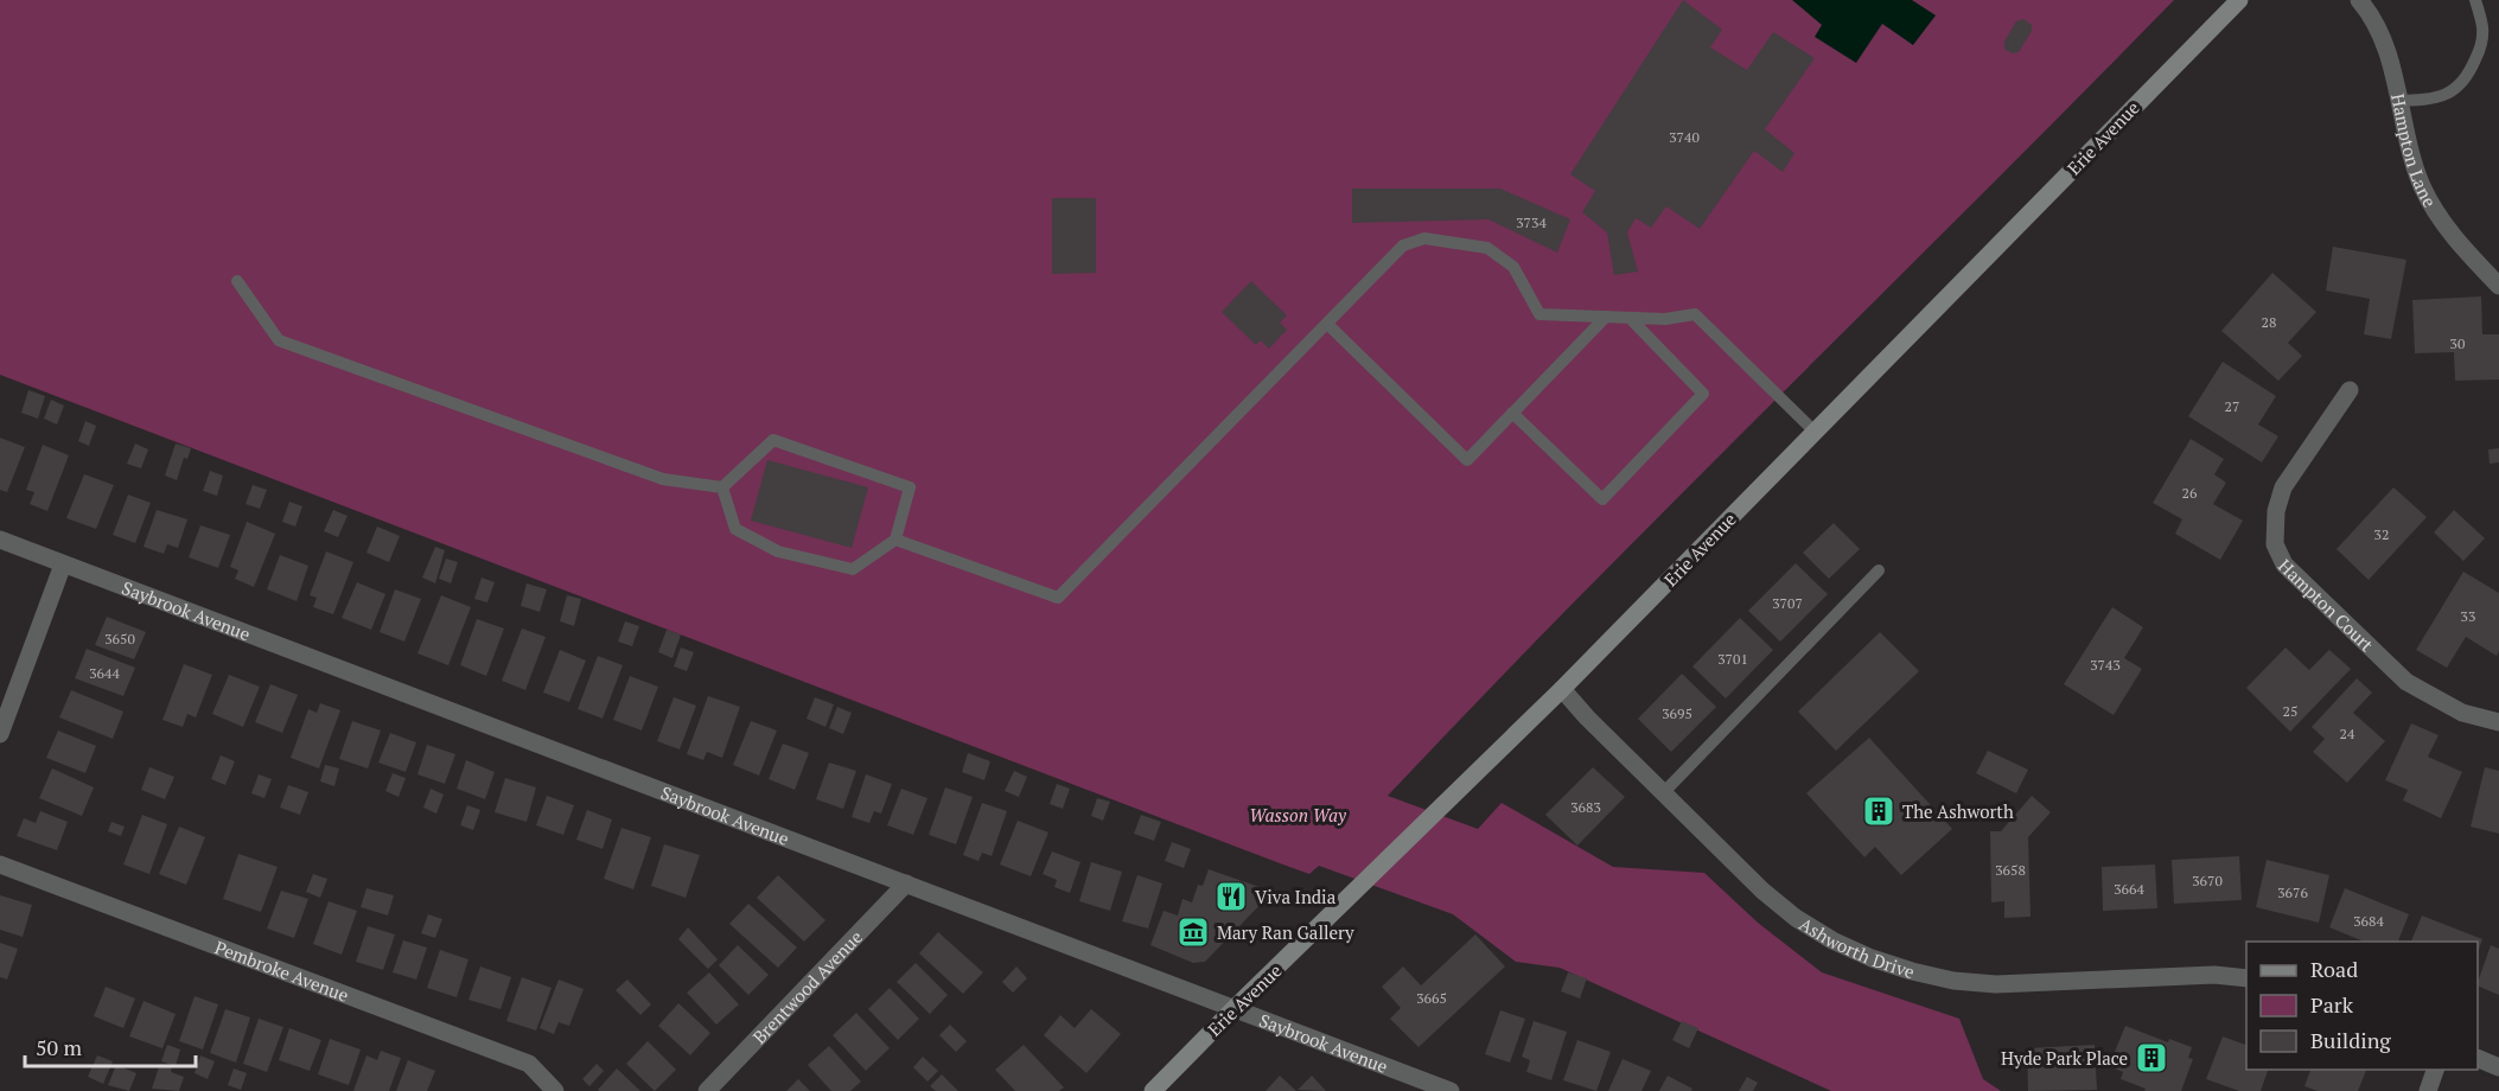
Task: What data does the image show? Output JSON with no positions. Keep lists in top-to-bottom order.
{
  "streets": {
    "street": [
      "Erie Avenue",
      "Hampton Lane",
      "Hampton Court",
      "Saybrook Avenue",
      "Ashworth Drive",
      "Pembroke Avenue",
      "Brentwood Avenue"
    ]
  },
  "crossings": [
    ["Erie Avenue", "Saybrook Avenue"],
    ["Erie Avenue", "Ashworth Drive"],
    ["Saybrook Avenue", "Brentwood Avenue"]
  ],
  "parks": ["Wasson Way"],
  "places": {
    "building": ["The Ashworth", "Hyde Park Place"],
    "restaurant": ["Viva India"],
    "museum": ["Mary Ran Gallery"]
  },
  "house_numbers": [
    "3740",
    "3734",
    "28",
    "30",
    "27",
    "26",
    "32",
    "3707",
    "33",
    "3650",
    "3701",
    "3743",
    "3644",
    "25",
    "3695",
    "24",
    "3683",
    "3658",
    "3670",
    "3664",
    "3676",
    "3684",
    "3665"
  ],
  "legend": ["Road", "Park", "Building"],
  "scale_bar": "50 m"
}
